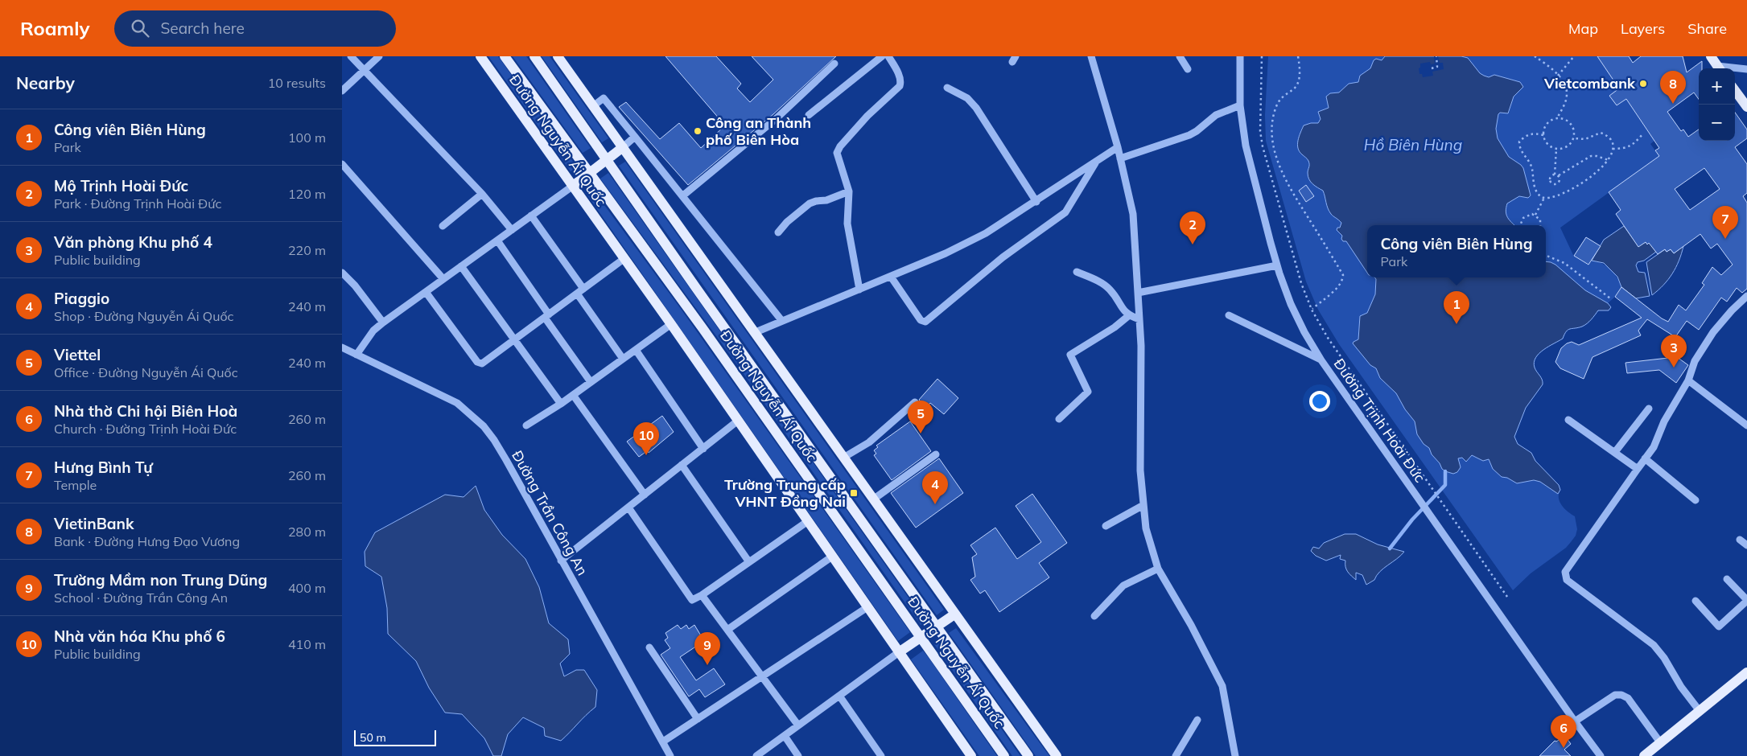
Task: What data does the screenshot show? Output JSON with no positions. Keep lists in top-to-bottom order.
{
  "streets": {
    "main road": ["Đường Nguyễn Ái Quốc"],
    "street": ["Đường Trịnh Hoài Đức", "Đường Trần Công An"]
  },
  "water": ["Hồ Biên Hùng"],
  "places": {
    "other": ["Vietcombank", "Công an Thành phố Biên Hòa"],
    "transit": ["Trường Trung cấp VHNT Đồng Nai"]
  },
  "scale_bar": "50 m",
  "page": {
    "header": "Roamly",
    "search": "Search here",
    "nav": ["Map", "Layers", "Share"],
    "heading": ["Nearby", "10 results"],
    "map_buttons": ["+", "−"],
    "pins": [
      "8",
      "7",
      "2",
      "1",
      "3",
      "5",
      "10",
      "4",
      "9",
      "6"
    ],
    "list": [
      {
        "mark": "1",
        "name": "Công viên Biên Hùng",
        "note": "Park",
        "value": "100 m"
      },
      {
        "mark": "2",
        "name": "Mộ Trịnh Hoài Đức",
        "note": "Park · Đường Trịnh Hoài Đức",
        "value": "120 m"
      },
      {
        "mark": "3",
        "name": "Văn phòng Khu phố 4",
        "note": "Public building",
        "value": "220 m"
      },
      {
        "mark": "4",
        "name": "Piaggio",
        "note": "Shop · Đường Nguyễn Ái Quốc",
        "value": "240 m"
      },
      {
        "mark": "5",
        "name": "Viettel",
        "note": "Office · Đường Nguyễn Ái Quốc",
        "value": "240 m"
      },
      {
        "mark": "6",
        "name": "Nhà thờ Chi hội Biên Hoà",
        "note": "Church · Đường Trịnh Hoài Đức",
        "value": "260 m"
      },
      {
        "mark": "7",
        "name": "Hưng Bình Tự",
        "note": "Temple",
        "value": "260 m"
      },
      {
        "mark": "8",
        "name": "VietinBank",
        "note": "Bank · Đường Hưng Đạo Vương",
        "value": "280 m"
      },
      {
        "mark": "9",
        "name": "Trường Mầm non Trung Dũng",
        "note": "School · Đường Trần Công An",
        "value": "400 m"
      },
      {
        "mark": "10",
        "name": "Nhà văn hóa Khu phố 6",
        "note": "Public building",
        "value": "410 m"
      }
    ],
    "popup": ["Công viên Biên Hùng", "Park"],
    "scale": "50 m"
  }
}
